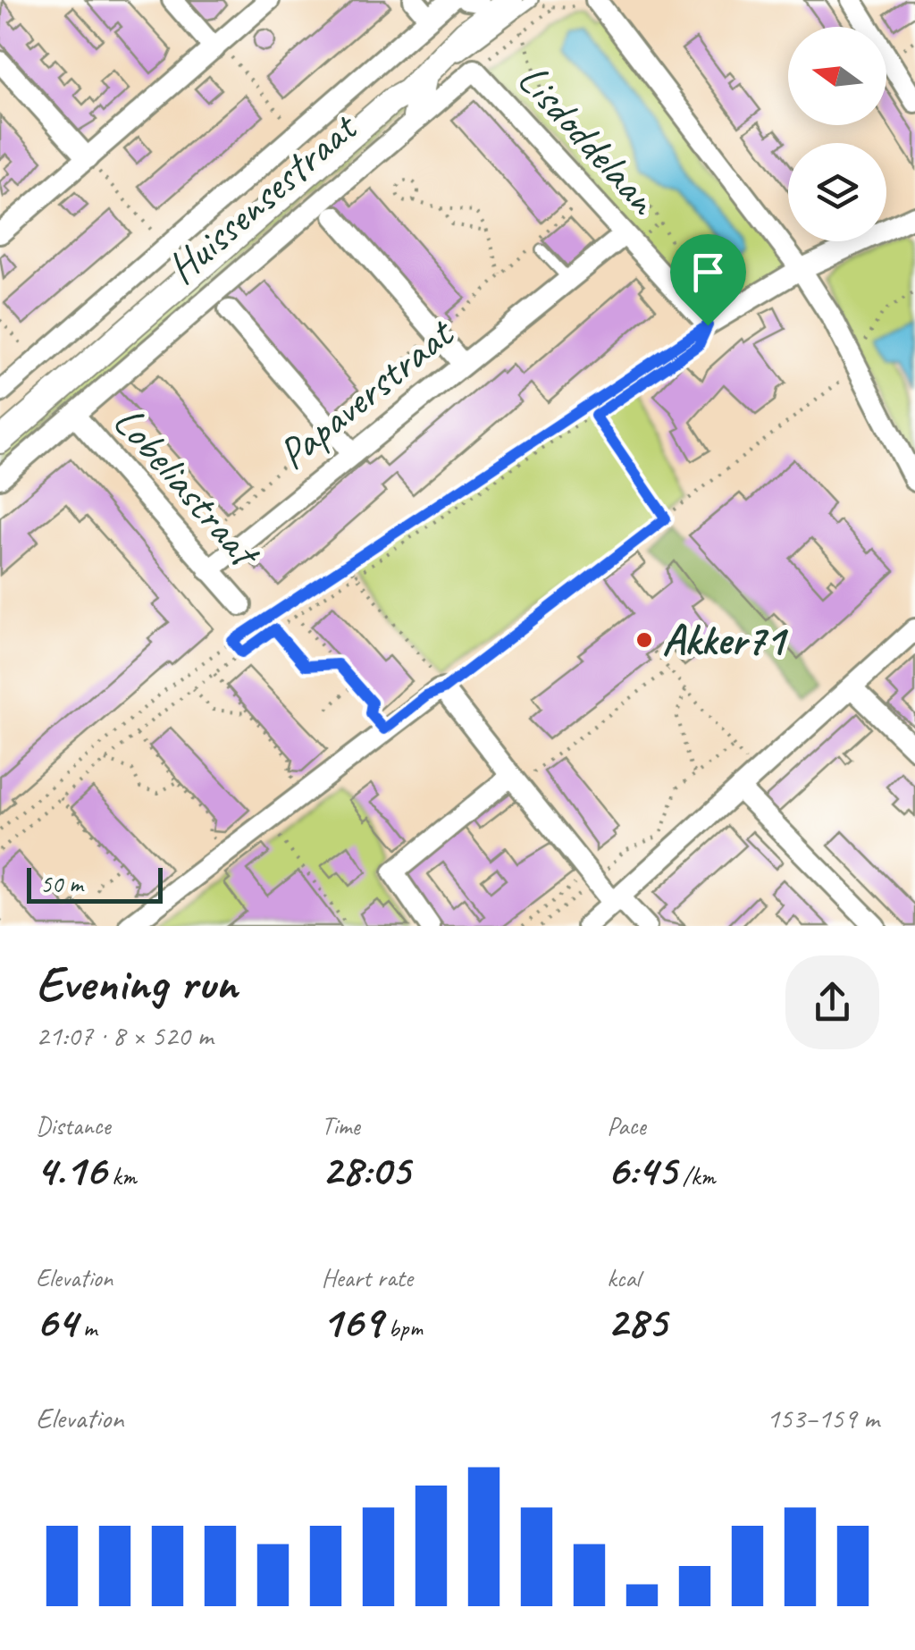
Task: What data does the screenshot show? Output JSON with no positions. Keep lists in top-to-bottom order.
{
  "streets": {
    "street": [
      "Lisdoddelaan",
      "Huissensestraat",
      "Papaverstraat",
      "Lobeliastraat"
    ]
  },
  "crossings": [
    ["Lisdoddelaan", "Huissensestraat"],
    ["Lisdoddelaan", "Papaverstraat"],
    ["Huissensestraat", "Lobeliastraat"],
    ["Papaverstraat", "Lobeliastraat"]
  ],
  "places": ["Akker71"],
  "scale_bar": "50 m",
  "north": "left",
  "page": {
    "scale": "50 m",
    "heading": ["Evening run", "21:07 · 8 × 520 m"],
    "stats": [
      ["Distance", "4.16 km"],
      ["Time", "28:05"],
      ["Pace", "6:45 /km"],
      ["Elevation", "64 m"],
      ["Heart rate", "169 bpm"],
      ["kcal", "285"]
    ],
    "chart": ["Elevation", "153–159 m"]
  }
}
